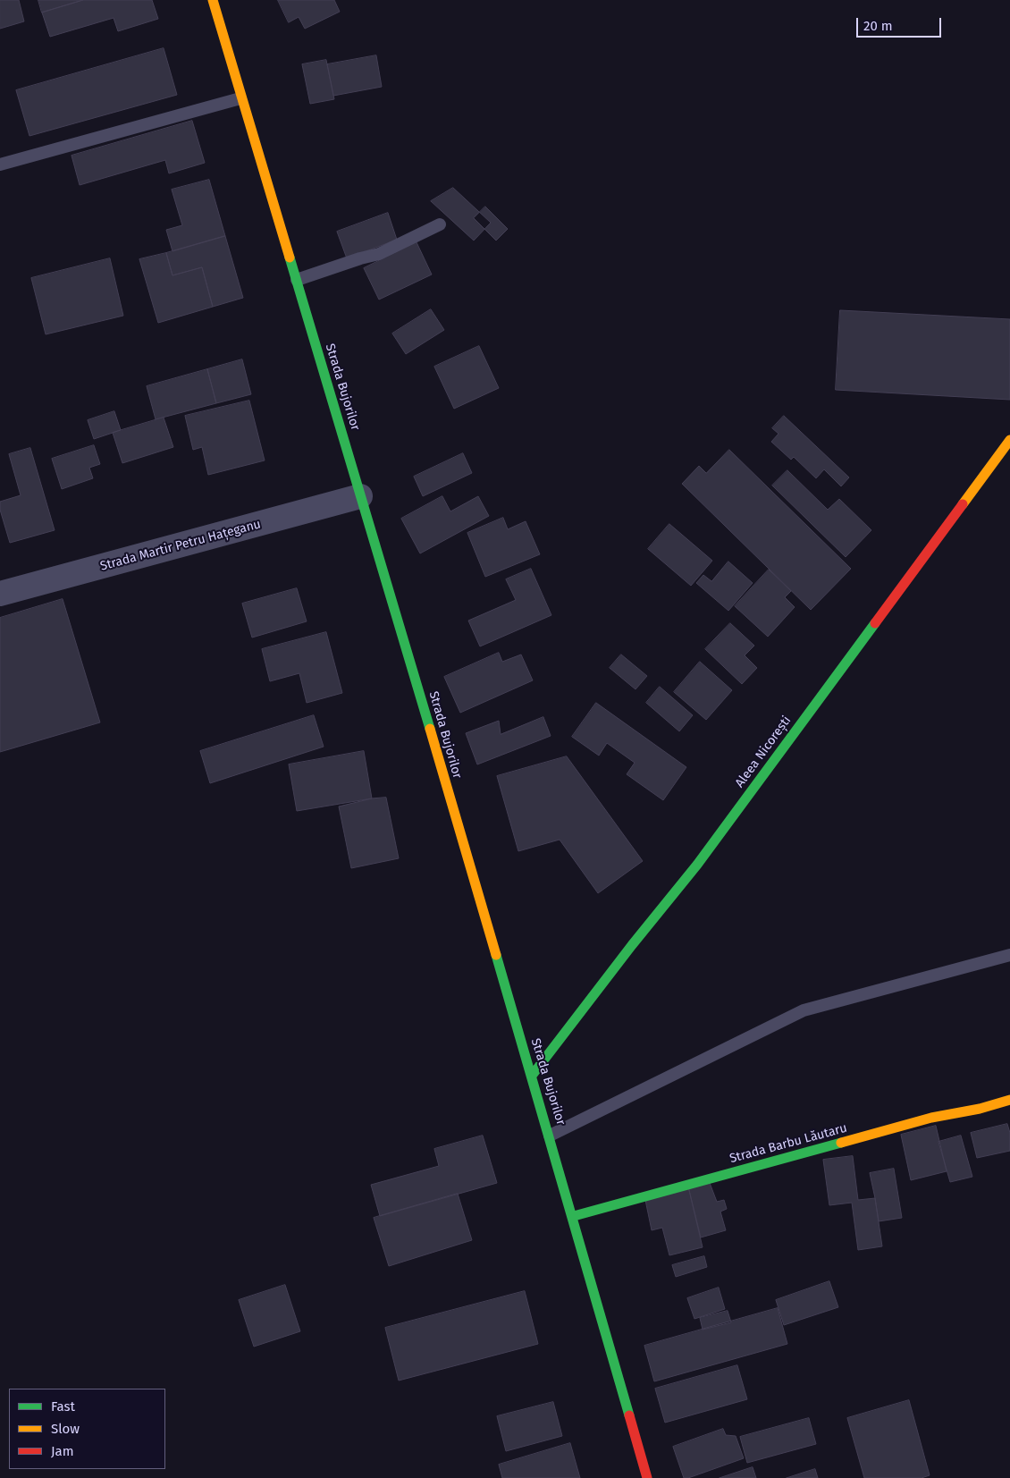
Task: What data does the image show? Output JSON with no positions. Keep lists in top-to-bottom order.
{
  "streets": {
    "main road": ["Strada Bujorilor", "Aleea Nicorești", "Strada Barbu Lăutaru"],
    "street": ["Strada Martir Petru Hațeganu"]
  },
  "crossings": [
    ["Strada Bujorilor", "Strada Martir Petru Hațeganu"],
    ["Strada Bujorilor", "Aleea Nicorești"],
    ["Strada Bujorilor", "Strada Barbu Lăutaru"]
  ],
  "legend": ["Fast", "Slow", "Jam"],
  "scale_bar": "20 m"
}
